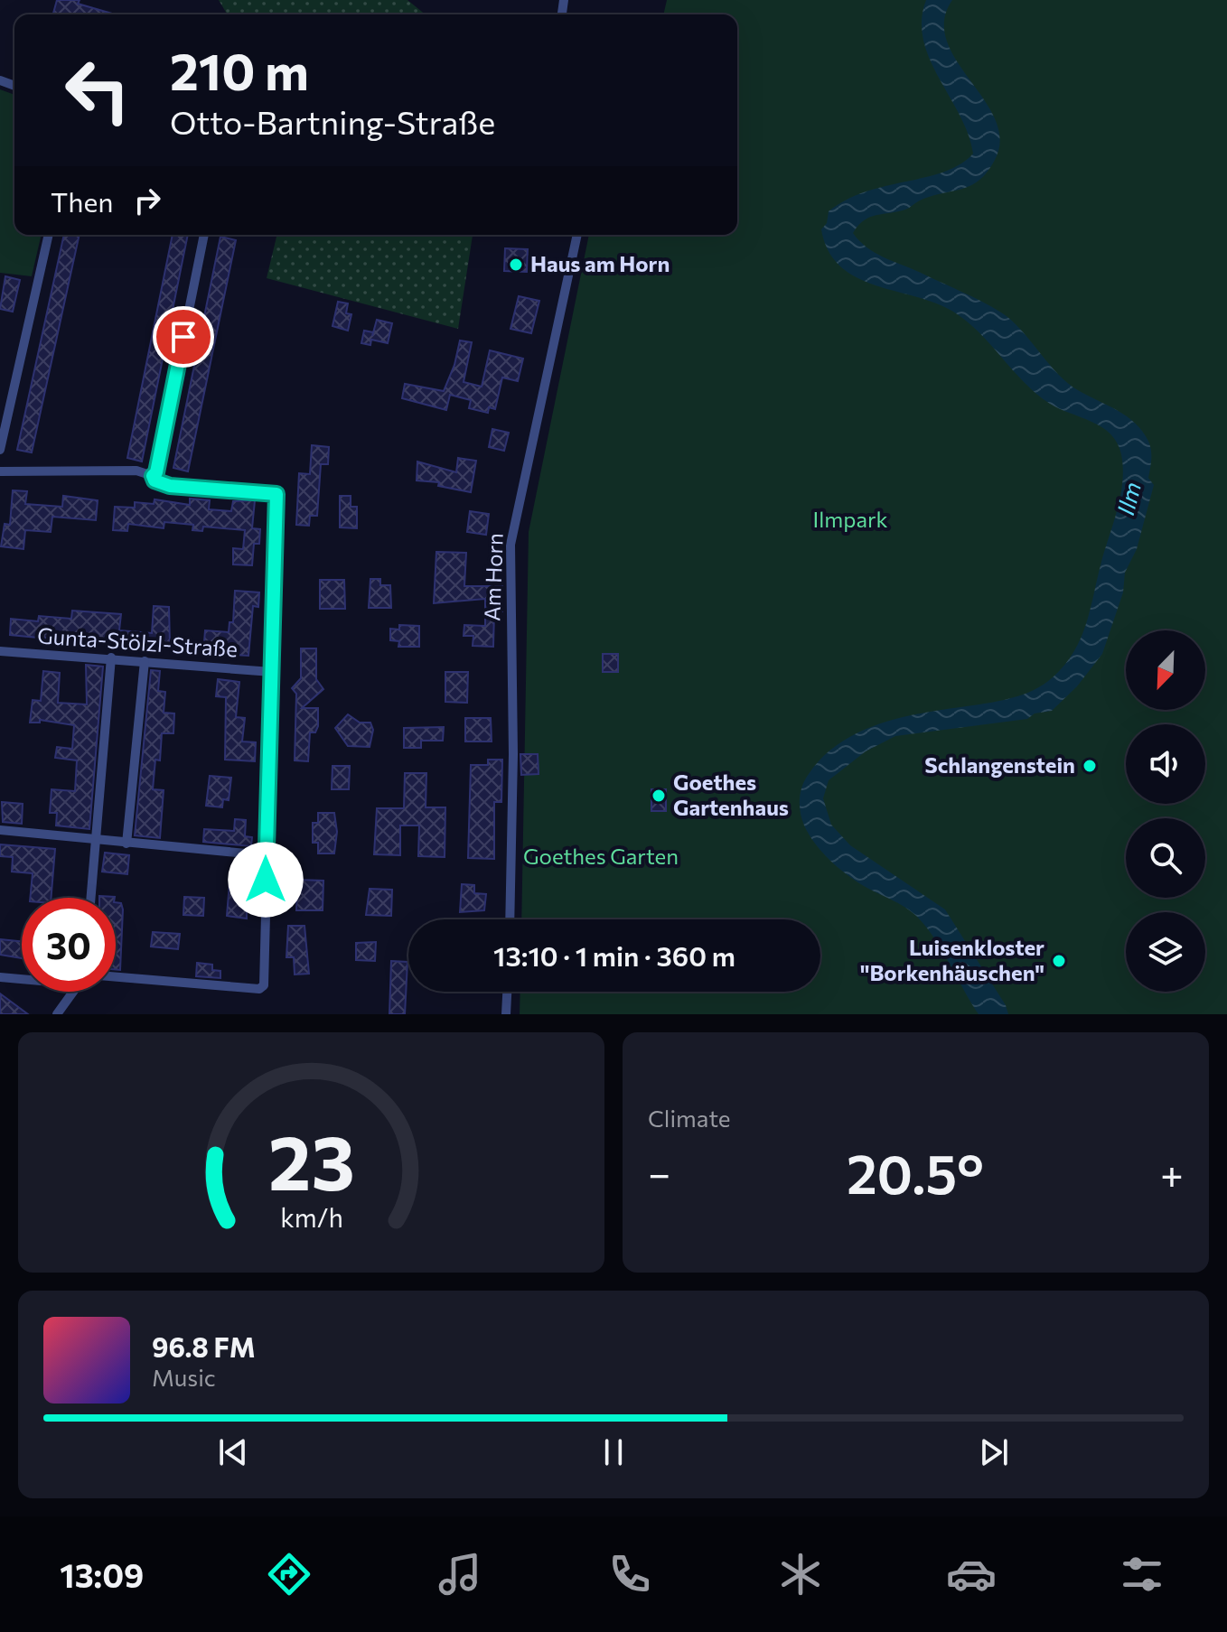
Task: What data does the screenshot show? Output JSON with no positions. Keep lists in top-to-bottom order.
{
  "streets": {
    "street": ["Am Horn", "Gunta-Stölzl-Straße"]
  },
  "water": ["Ilm"],
  "parks": ["Ilmpark", "Goethes Garten"],
  "places": [
    "Haus am Horn",
    "Schlangenstein",
    "Goethes Gartenhaus",
    "Luisenkloster \"Borkenhäuschen\""
  ],
  "north": "bottom left",
  "page": {
    "turn": ["210 m", "Otto-Bartning-Straße"],
    "then": "Then",
    "limit": "30",
    "trip": "13:10 · 1 min · 360 m",
    "tile": "Climate",
    "heat": ["−", "20.5°", "+"],
    "song": ["96.8 FM", "Music"],
    "tabs": "13:09",
    "gauge": ["23", "km/h"]
  }
}
